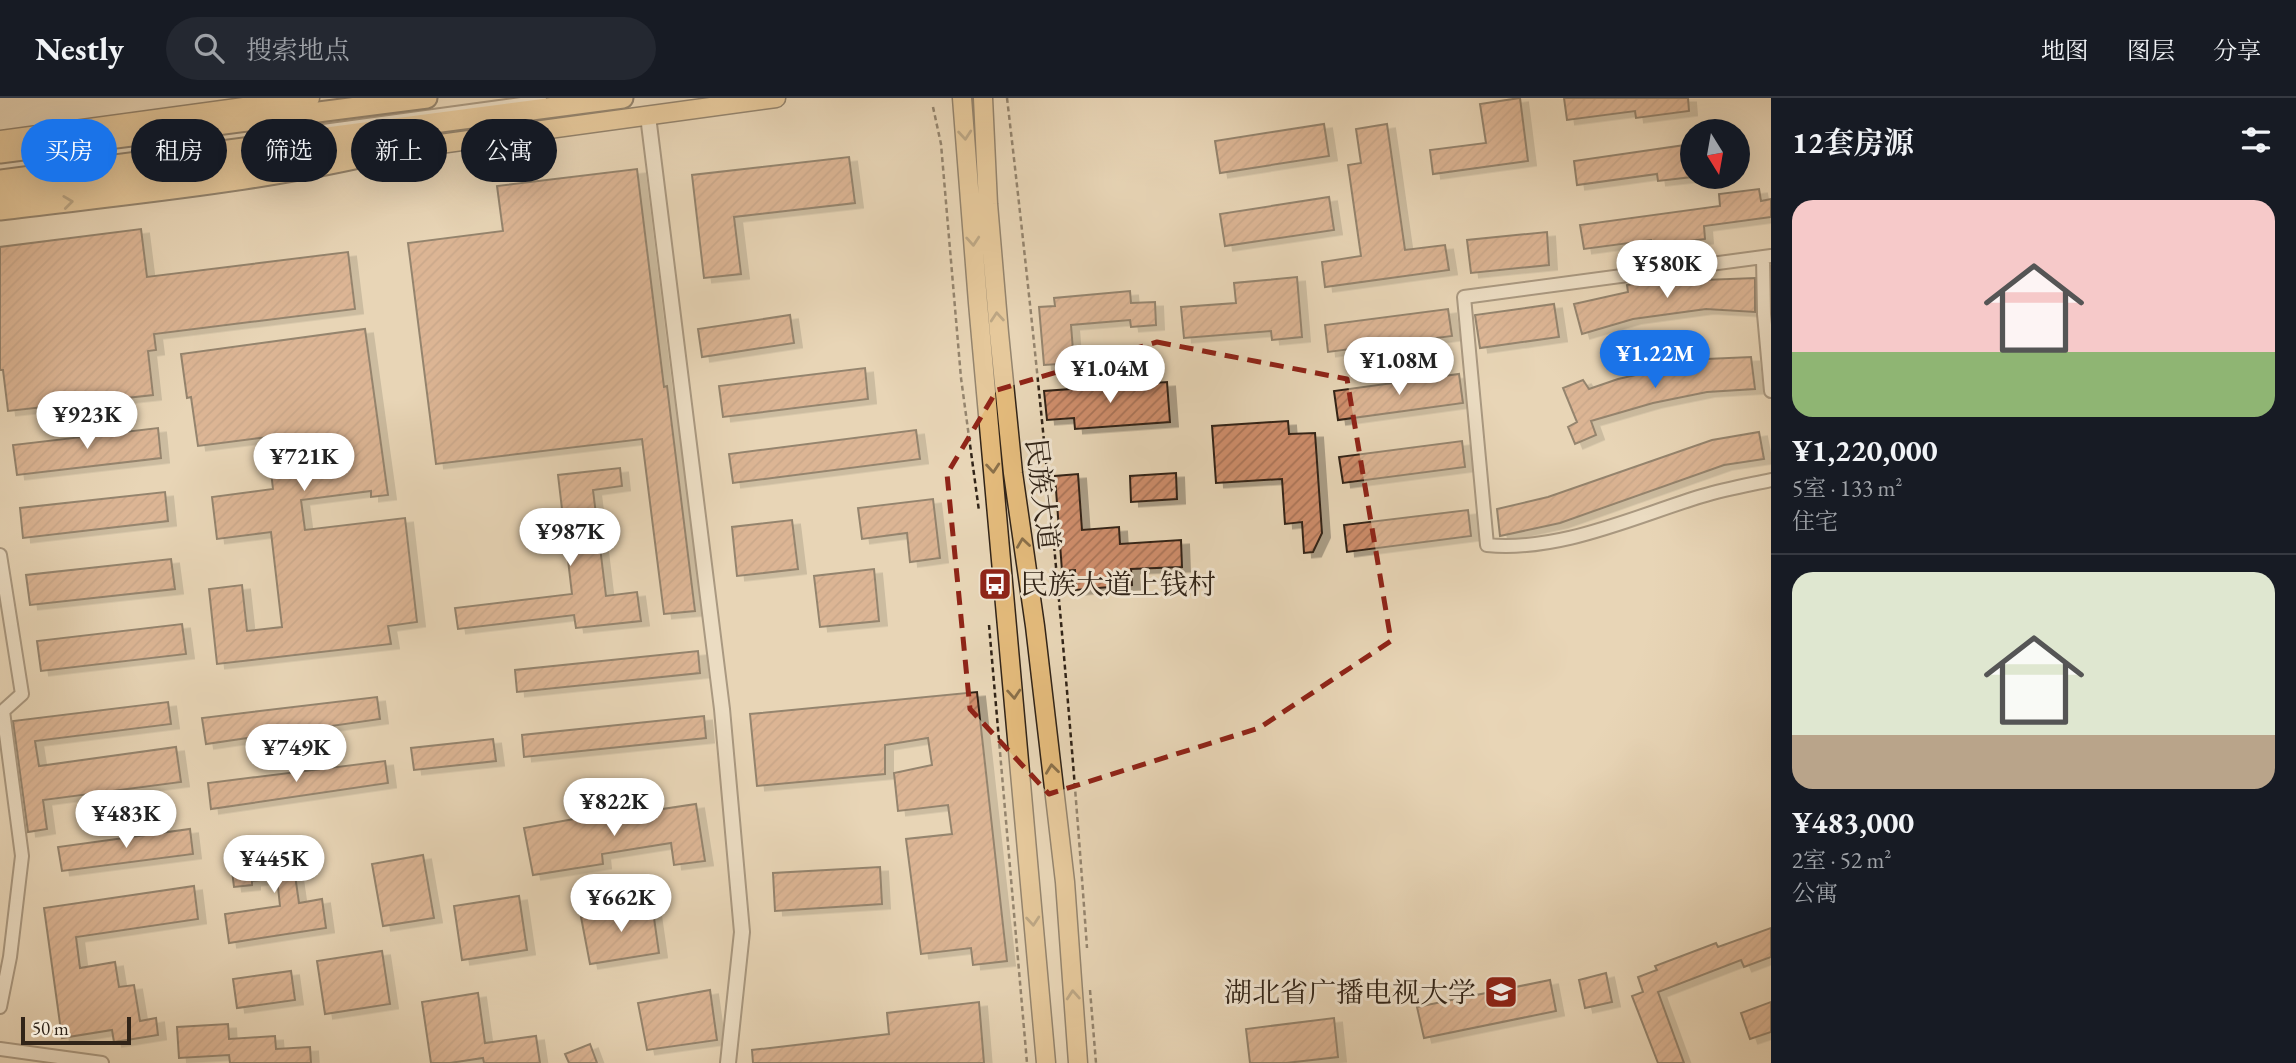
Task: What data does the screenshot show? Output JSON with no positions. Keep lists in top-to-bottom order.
{
  "streets": {
    "main road": ["民族大道"]
  },
  "places": {
    "bus stop": ["民族大道上钱村"],
    "school or university": ["湖北省广播电视大学"]
  },
  "scale_bar": "50 m",
  "north": "bottom",
  "page": {
    "header": "Nestly",
    "search": "搜索地点",
    "nav": ["地图", "图层", "分享"],
    "heading": "12套房源",
    "chip": [
      "买房",
      "租房",
      "筛选",
      "新上",
      "公寓"
    ],
    "list": [
      {
        "name": "¥1,220,000",
        "note": "5室 · 133 m² · 住宅"
      },
      {
        "name": "¥483,000",
        "note": "2室 · 52 m² · 公寓"
      }
    ],
    "price": [
      "¥580K",
      "¥1.22M",
      "¥1.08M",
      "¥1.04M",
      "¥923K",
      "¥721K",
      "¥987K",
      "¥749K",
      "¥822K",
      "¥483K",
      "¥445K",
      "¥662K"
    ],
    "scale": "50 m"
  }
}
